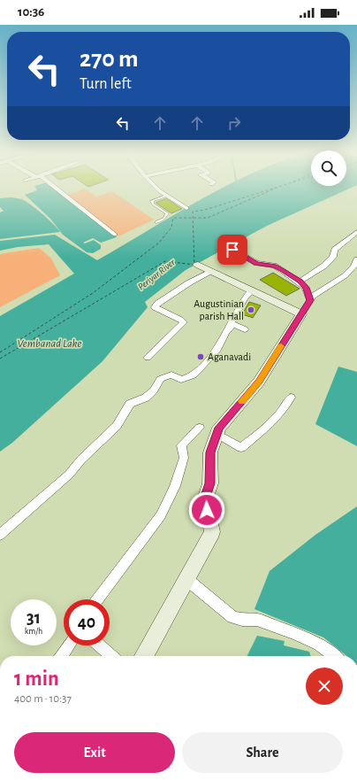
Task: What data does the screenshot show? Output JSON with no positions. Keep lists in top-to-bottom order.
{
  "water": ["Periyar River", "Vembanad Lake"],
  "places": ["Augustinian parish Hall", "Aganavadi"],
  "page": {
    "status": "10:36",
    "turn": ["270 m", "Turn left"],
    "speed": "31 km/h",
    "limit": "40",
    "heading": ["1 min", "400 m · 10:37"],
    "buttons": ["Exit", "Share"]
  }
}
